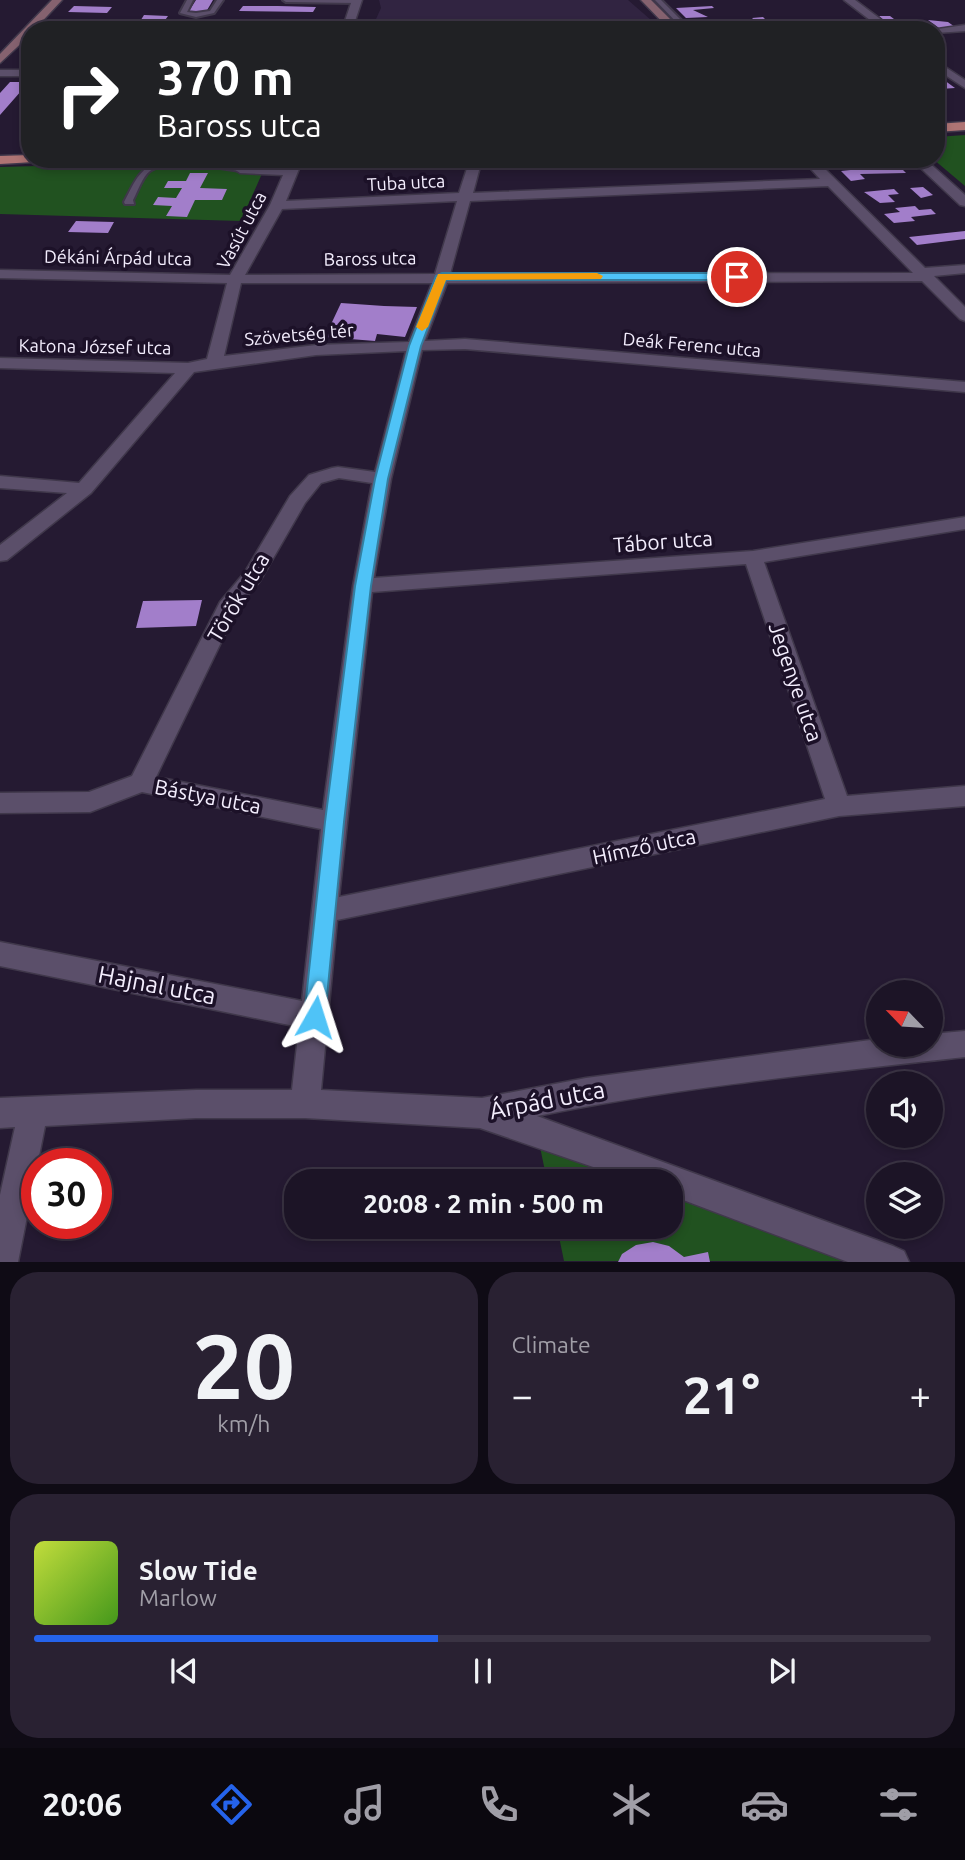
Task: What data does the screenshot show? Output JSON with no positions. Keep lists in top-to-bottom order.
{
  "streets": {
    "street": [
      "Tuba utca",
      "Vasút utca",
      "Dékáni Árpád utca",
      "Baross utca",
      "Szövetség tér",
      "Deák Ferenc utca",
      "Katona József utca",
      "Tábor utca",
      "Török utca",
      "Jegenye utca",
      "Bástya utca",
      "Hímző utca",
      "Hajnal utca",
      "Árpád utca"
    ]
  },
  "crossings": [
    ["Tuba utca", "Vasút utca"],
    ["Vasút utca", "Dékáni Árpád utca"],
    ["Vasút utca", "Baross utca"],
    ["Vasút utca", "Szövetség tér"],
    ["Dékáni Árpád utca", "Baross utca"],
    ["Szövetség tér", "Deák Ferenc utca"],
    ["Szövetség tér", "Katona József utca"],
    ["Tábor utca", "Jegenye utca"],
    ["Török utca", "Bástya utca"],
    ["Jegenye utca", "Hímző utca"]
  ],
  "north": "top left",
  "page": {
    "turn": ["370 m", "Baross utca"],
    "limit": "30",
    "trip": "20:08 · 2 min · 500 m",
    "tile": [
      ["20", "km/h"],
      "Climate"
    ],
    "heat": ["−", "21°", "+"],
    "song": ["Slow Tide", "Marlow"],
    "tabs": "20:06"
  }
}
